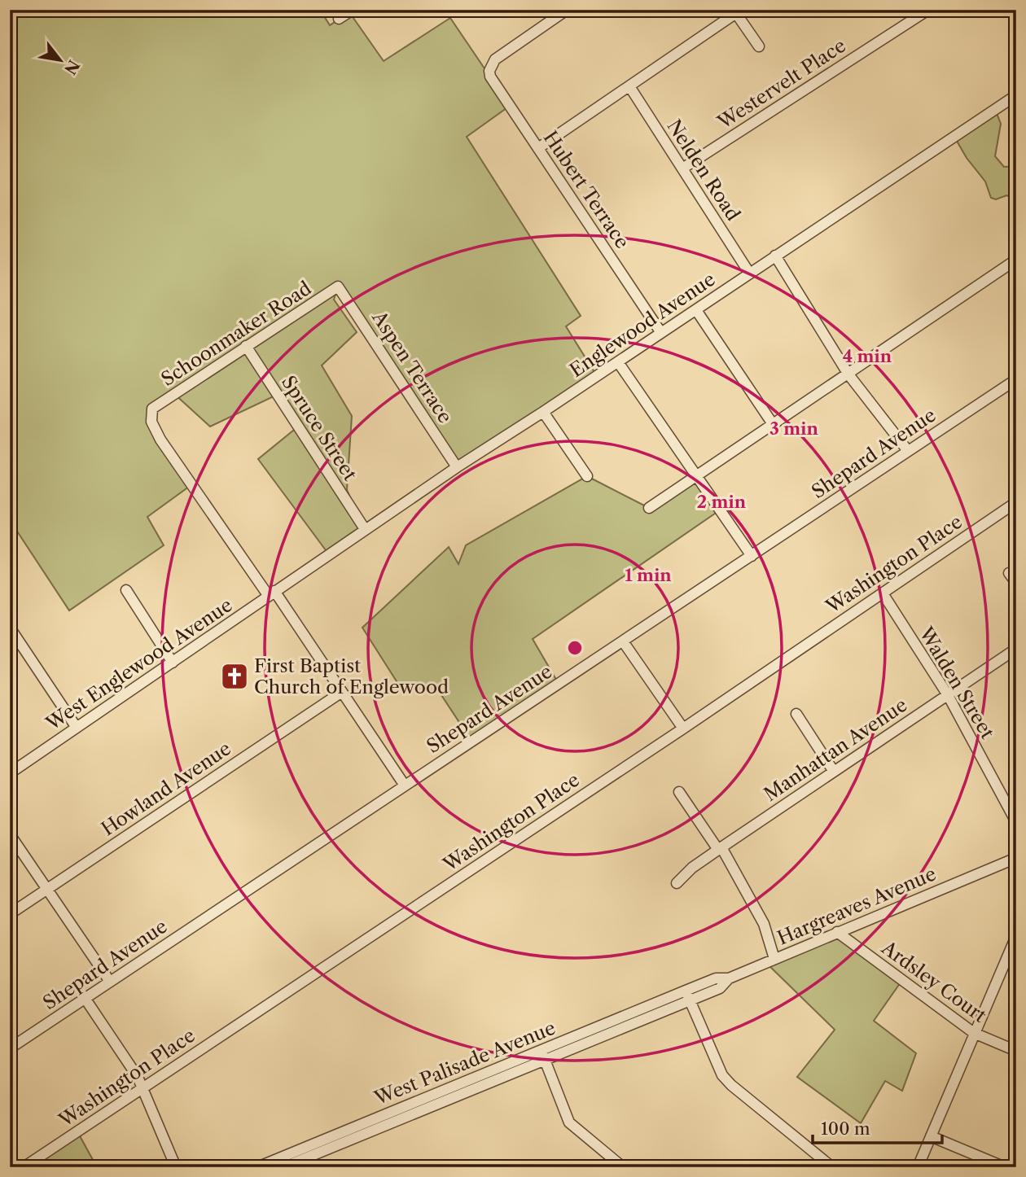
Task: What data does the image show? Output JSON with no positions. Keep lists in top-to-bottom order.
{
  "streets": {
    "street": [
      "Westervelt Place",
      "Nelden Road",
      "Hubert Terrace",
      "Englewood Avenue",
      "Schoonmaker Road",
      "Aspen Terrace",
      "Spruce Street",
      "Shepard Avenue",
      "Washington Place",
      "West Englewood Avenue",
      "Walden Street",
      "Manhattan Avenue",
      "Howland Avenue",
      "Hargreaves Avenue",
      "Ardsley Court",
      "West Palisade Avenue"
    ]
  },
  "crossings": [
    ["Westervelt Place", "Nelden Road"],
    ["Nelden Road", "Englewood Avenue"],
    ["Hubert Terrace", "Englewood Avenue"],
    ["Englewood Avenue", "Aspen Terrace"],
    ["Englewood Avenue", "Spruce Street"],
    ["Englewood Avenue", "West Englewood Avenue"],
    ["Schoonmaker Road", "Aspen Terrace"],
    ["Schoonmaker Road", "Spruce Street"],
    ["Schoonmaker Road", "West Englewood Avenue"],
    ["Washington Place", "Walden Street"],
    ["Walden Street", "Manhattan Avenue"],
    ["Hargreaves Avenue", "Ardsley Court"],
    ["Hargreaves Avenue", "West Palisade Avenue"]
  ],
  "places": {
    "church": ["First Baptist Church of Englewood"]
  },
  "scale_bar": "100 m",
  "north": "bottom right",
  "rings": [
    "4 min",
    "3 min",
    "2 min",
    "1 min"
  ]
}
